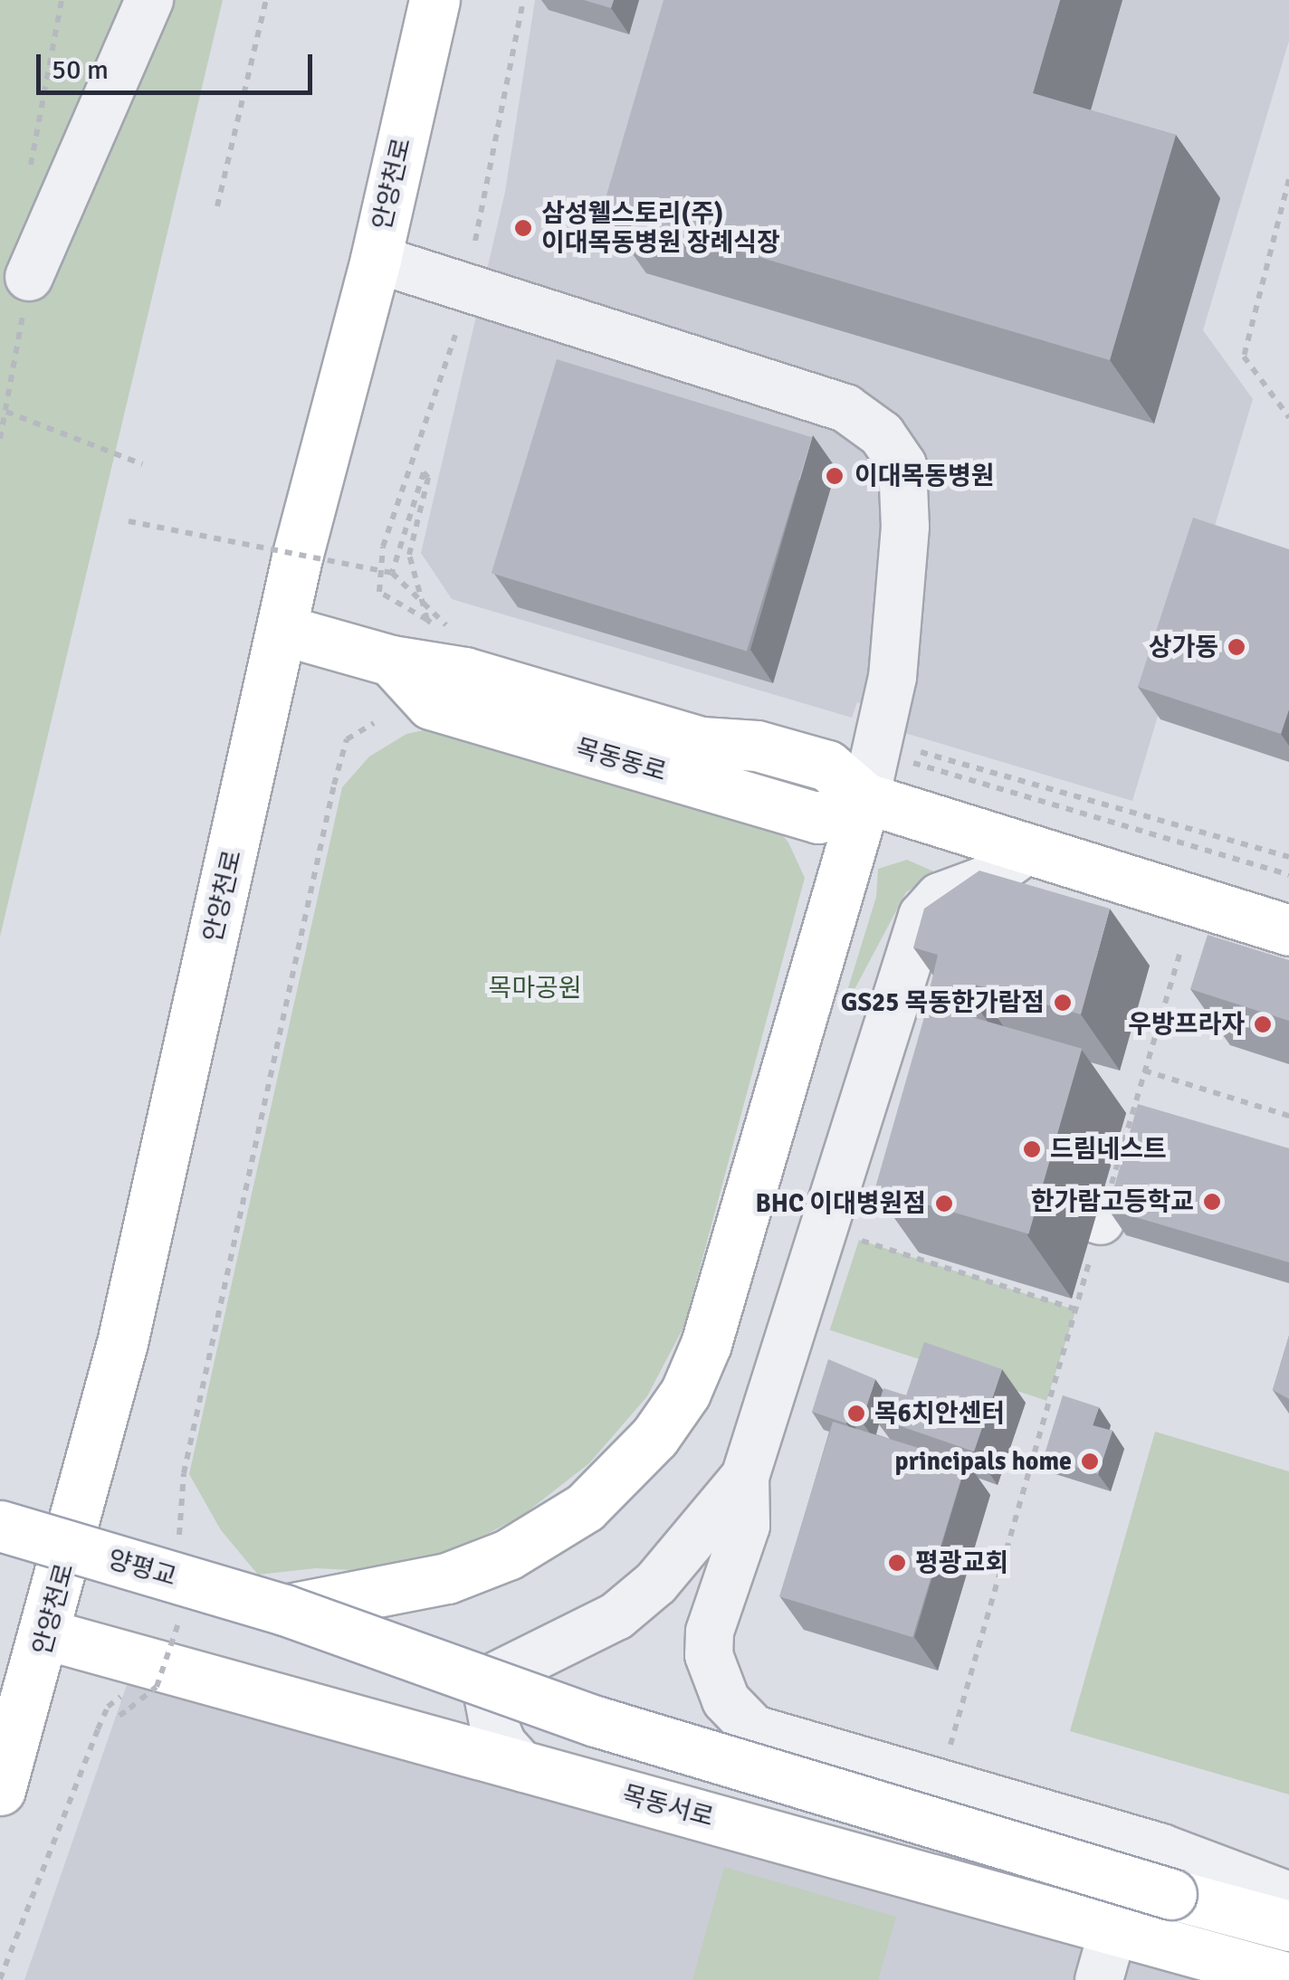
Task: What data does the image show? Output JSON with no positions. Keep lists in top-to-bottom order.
{
  "streets": {
    "main road": [
      "안양천로",
      "목동동로",
      "양평교",
      "목동서로"
    ]
  },
  "crossings": [
    ["안양천로", "목동동로"],
    ["안양천로", "목동서로"]
  ],
  "parks": ["목마공원"],
  "places": [
    "삼성웰스토리(주) 이대목동병원 장례식장",
    "이대목동병원",
    "상가동",
    "GS25 목동한가람점",
    "우방프라자",
    "드림네스트",
    "한가람고등학교",
    "BHC 이대병원점",
    "목6치안센터",
    "principals home",
    "평광교회"
  ],
  "scale_bar": "50 m"
}
